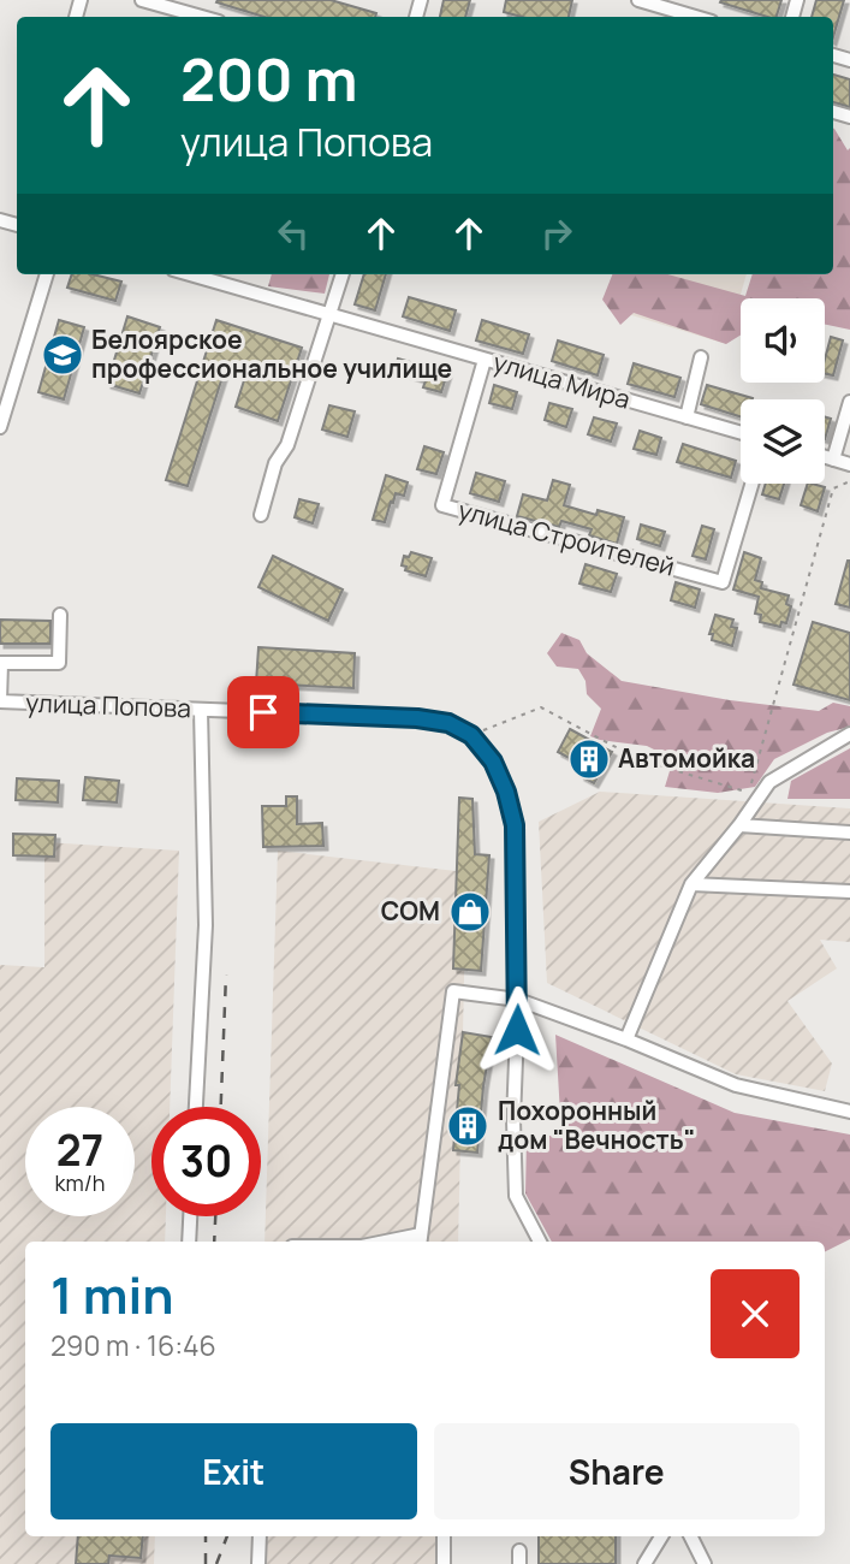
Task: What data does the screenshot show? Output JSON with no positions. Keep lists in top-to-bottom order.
{
  "streets": {
    "street": ["улица Мира", "улица Строителей", "улица Попова"]
  },
  "crossings": [
    ["улица Мира", "улица Строителей"]
  ],
  "places": {
    "school or university": ["Белоярское профессиональное училище"],
    "building": ["Автомойка", "Похоронный дом \"Вечность\""],
    "shop": ["СОМ"]
  },
  "page": {
    "turn": ["200 m", "улица Попова"],
    "speed": "27 km/h",
    "limit": "30",
    "heading": ["1 min", "290 m · 16:46"],
    "buttons": ["Exit", "Share"]
  }
}
